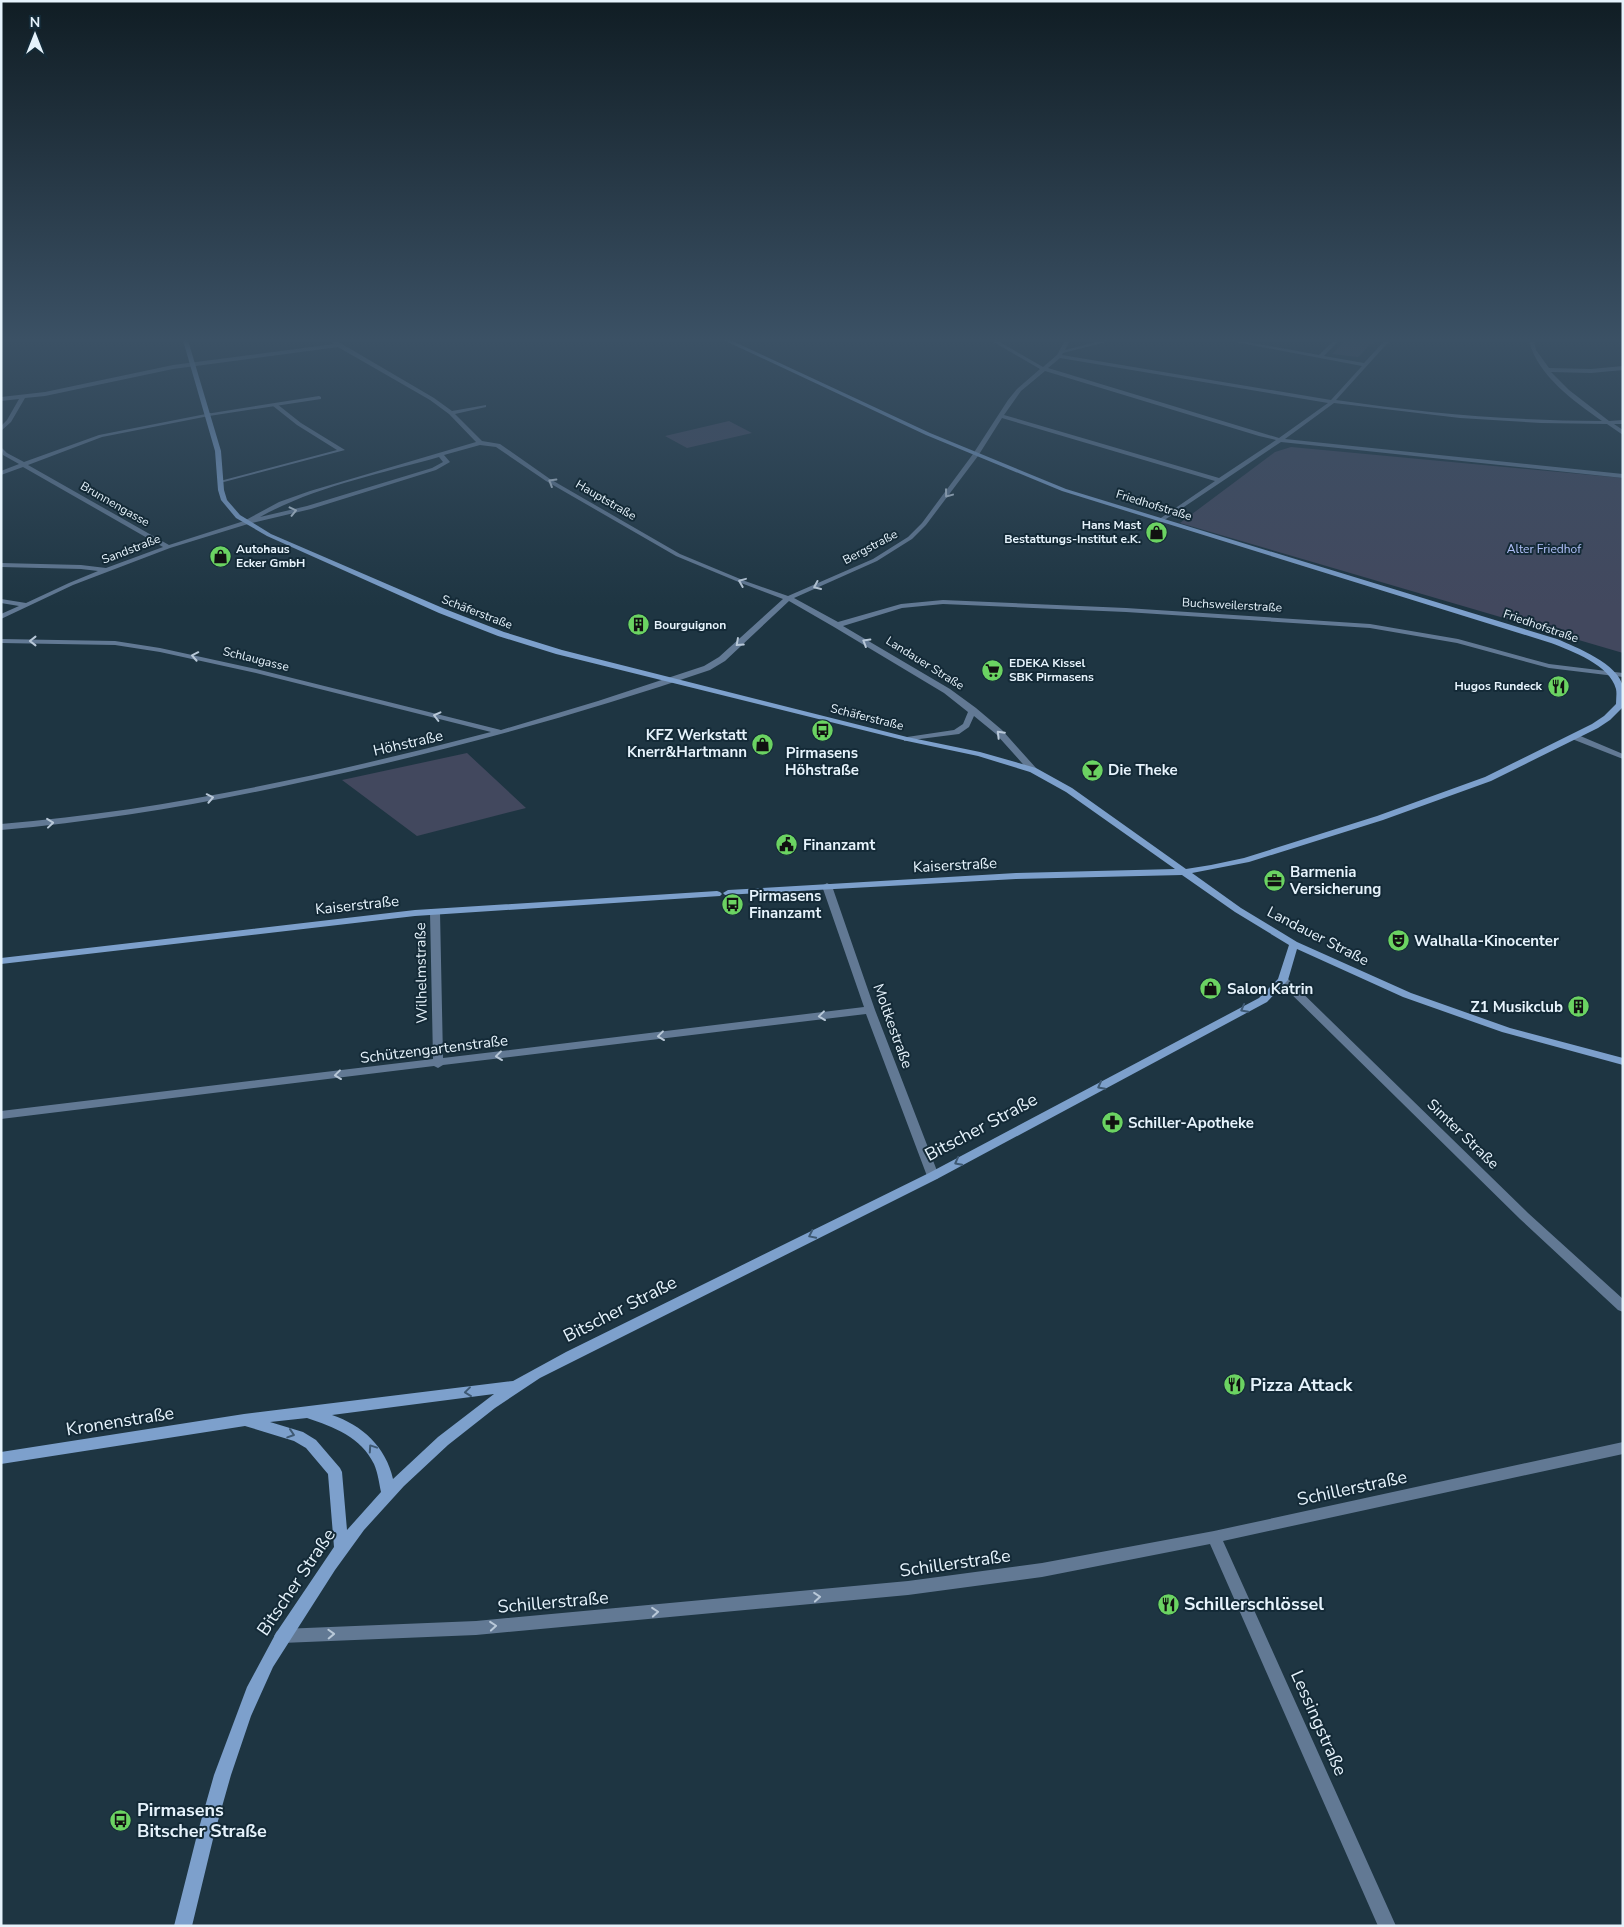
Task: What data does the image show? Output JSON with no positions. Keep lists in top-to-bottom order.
{
  "streets": {
    "main road": [
      "Friedhofstraße",
      "Schäferstraße",
      "Landauer Straße",
      "Kaiserstraße",
      "Bitscher Straße",
      "Kronenstraße"
    ],
    "street": [
      "Hauptstraße",
      "Brunnengasse",
      "Bergstraße",
      "Sandstraße",
      "Buchsweilerstraße",
      "Schlaugasse",
      "Höhstraße",
      "Wilhelmstraße",
      "Moltkestraße",
      "Schützengartenstraße",
      "Simter Straße",
      "Schillerstraße",
      "Lessingstraße"
    ]
  },
  "crossings": [
    ["Hauptstraße", "Bergstraße"],
    ["Hauptstraße", "Sandstraße"],
    ["Hauptstraße", "Landauer Straße"],
    ["Hauptstraße", "Höhstraße"],
    ["Brunnengasse", "Sandstraße"],
    ["Friedhofstraße", "Bergstraße"],
    ["Friedhofstraße", "Buchsweilerstraße"],
    ["Bergstraße", "Landauer Straße"],
    ["Bergstraße", "Höhstraße"],
    ["Sandstraße", "Schäferstraße"],
    ["Buchsweilerstraße", "Landauer Straße"],
    ["Schäferstraße", "Landauer Straße"],
    ["Schäferstraße", "Höhstraße"],
    ["Schlaugasse", "Höhstraße"],
    ["Landauer Straße", "Höhstraße"],
    ["Landauer Straße", "Kaiserstraße"],
    ["Landauer Straße", "Bitscher Straße"],
    ["Kaiserstraße", "Wilhelmstraße"],
    ["Kaiserstraße", "Moltkestraße"],
    ["Wilhelmstraße", "Schützengartenstraße"],
    ["Moltkestraße", "Schützengartenstraße"],
    ["Moltkestraße", "Bitscher Straße"],
    ["Bitscher Straße", "Simter Straße"],
    ["Bitscher Straße", "Kronenstraße"],
    ["Bitscher Straße", "Schillerstraße"],
    ["Schillerstraße", "Lessingstraße"]
  ],
  "one_way": [
    "Hauptstraße",
    "Bergstraße",
    "Schlaugasse",
    "Schützengartenstraße",
    "Bitscher Straße",
    "Schillerstraße"
  ],
  "parks": ["Alter Friedhof"],
  "places": {
    "shop": [
      "Hans Mast Bestattungs-Institut e.K.",
      "Autohaus Ecker GmbH",
      "KFZ Werkstatt Knerr&Hartmann",
      "Salon Katrin"
    ],
    "building": ["Bourguignon", "Z1 Musikclub"],
    "supermarket": ["EDEKA Kissel SBK Pirmasens"],
    "restaurant": ["Hugos Rundeck", "Pizza Attack", "Schillerschlössel"],
    "bus stop": ["Pirmasens Höhstraße", "Pirmasens Finanzamt", "Pirmasens Bitscher Straße"],
    "bar": ["Die Theke"],
    "public building": ["Finanzamt"],
    "office": ["Barmenia Versicherung"],
    "theatre": ["Walhalla-Kinocenter"],
    "pharmacy": ["Schiller-Apotheke"]
  },
  "north": "top"
}
